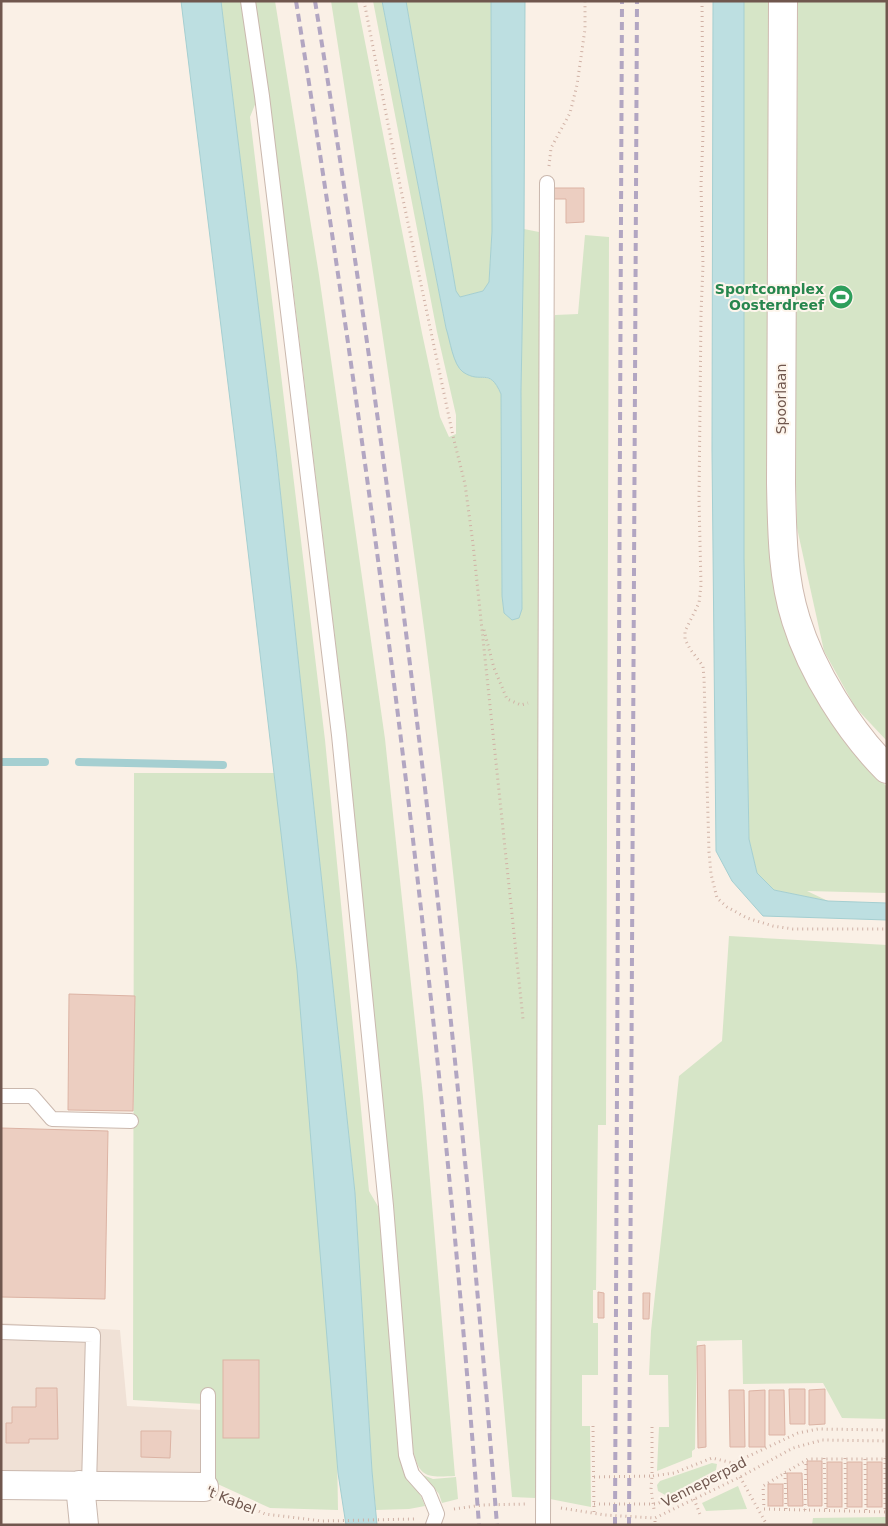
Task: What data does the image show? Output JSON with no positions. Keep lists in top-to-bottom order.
{
  "streets": {
    "main road": ["Spoorlaan", "'t Kabel"],
    "path": ["Venneperpad"]
  },
  "places": {
    "sports": ["Sportcomplex Oosterdreef"]
  }
}
